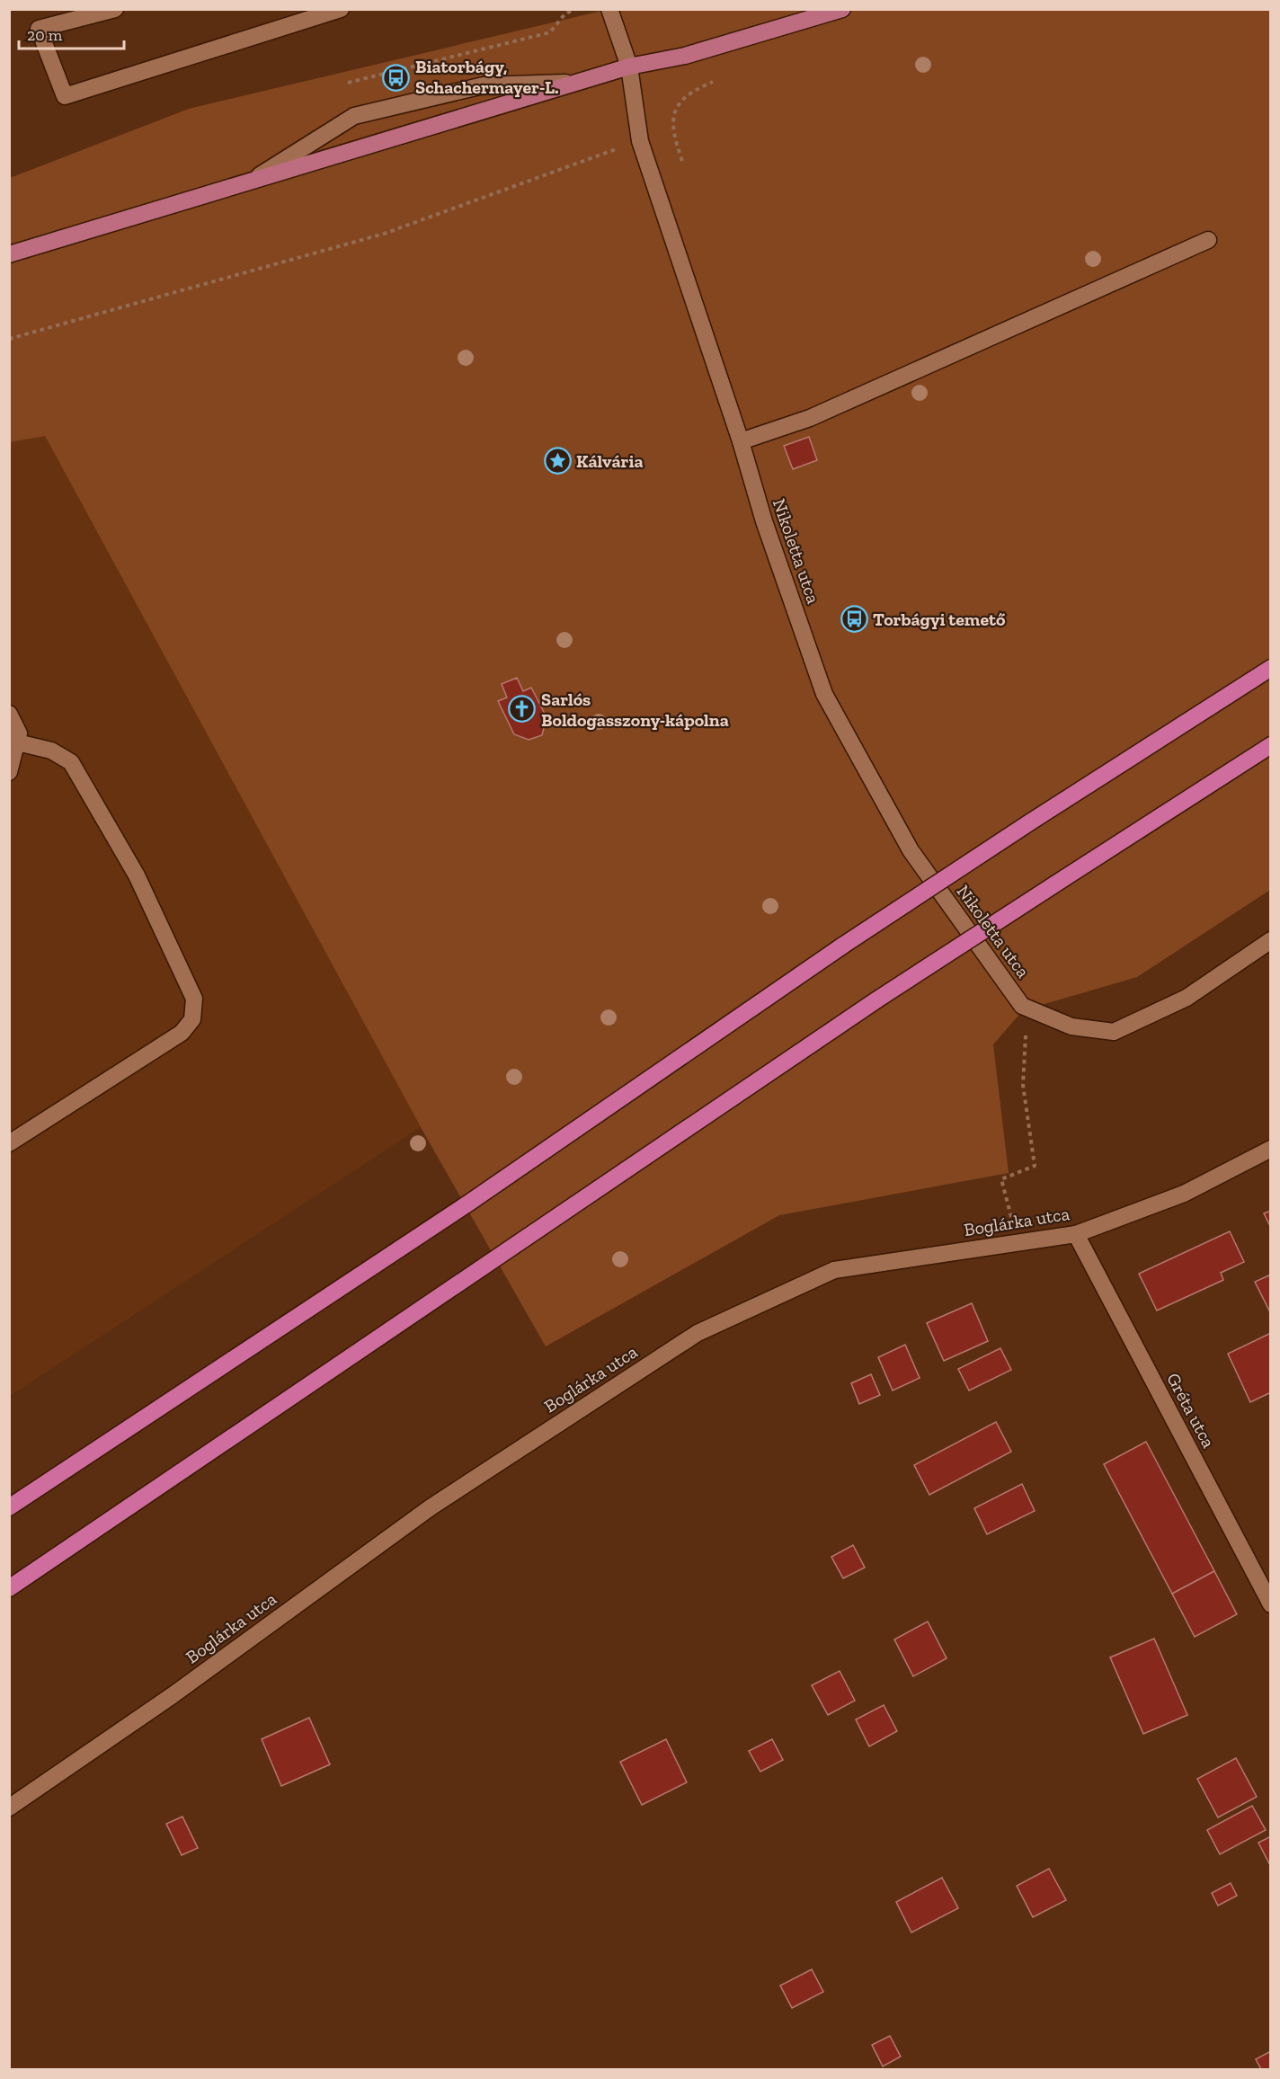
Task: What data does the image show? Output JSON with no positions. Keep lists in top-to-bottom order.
{
  "streets": {
    "street": ["Nikoletta utca", "Boglárka utca", "Gréta utca"]
  },
  "crossings": [
    ["Boglárka utca", "Gréta utca"]
  ],
  "places": {
    "bus stop": ["Biatorbágy, Schachermayer-L.", "Torbágyi temető"],
    "place": ["Kálvária"],
    "church": ["Sarlós Boldogasszony-kápolna"]
  },
  "scale_bar": "20 m"
}
